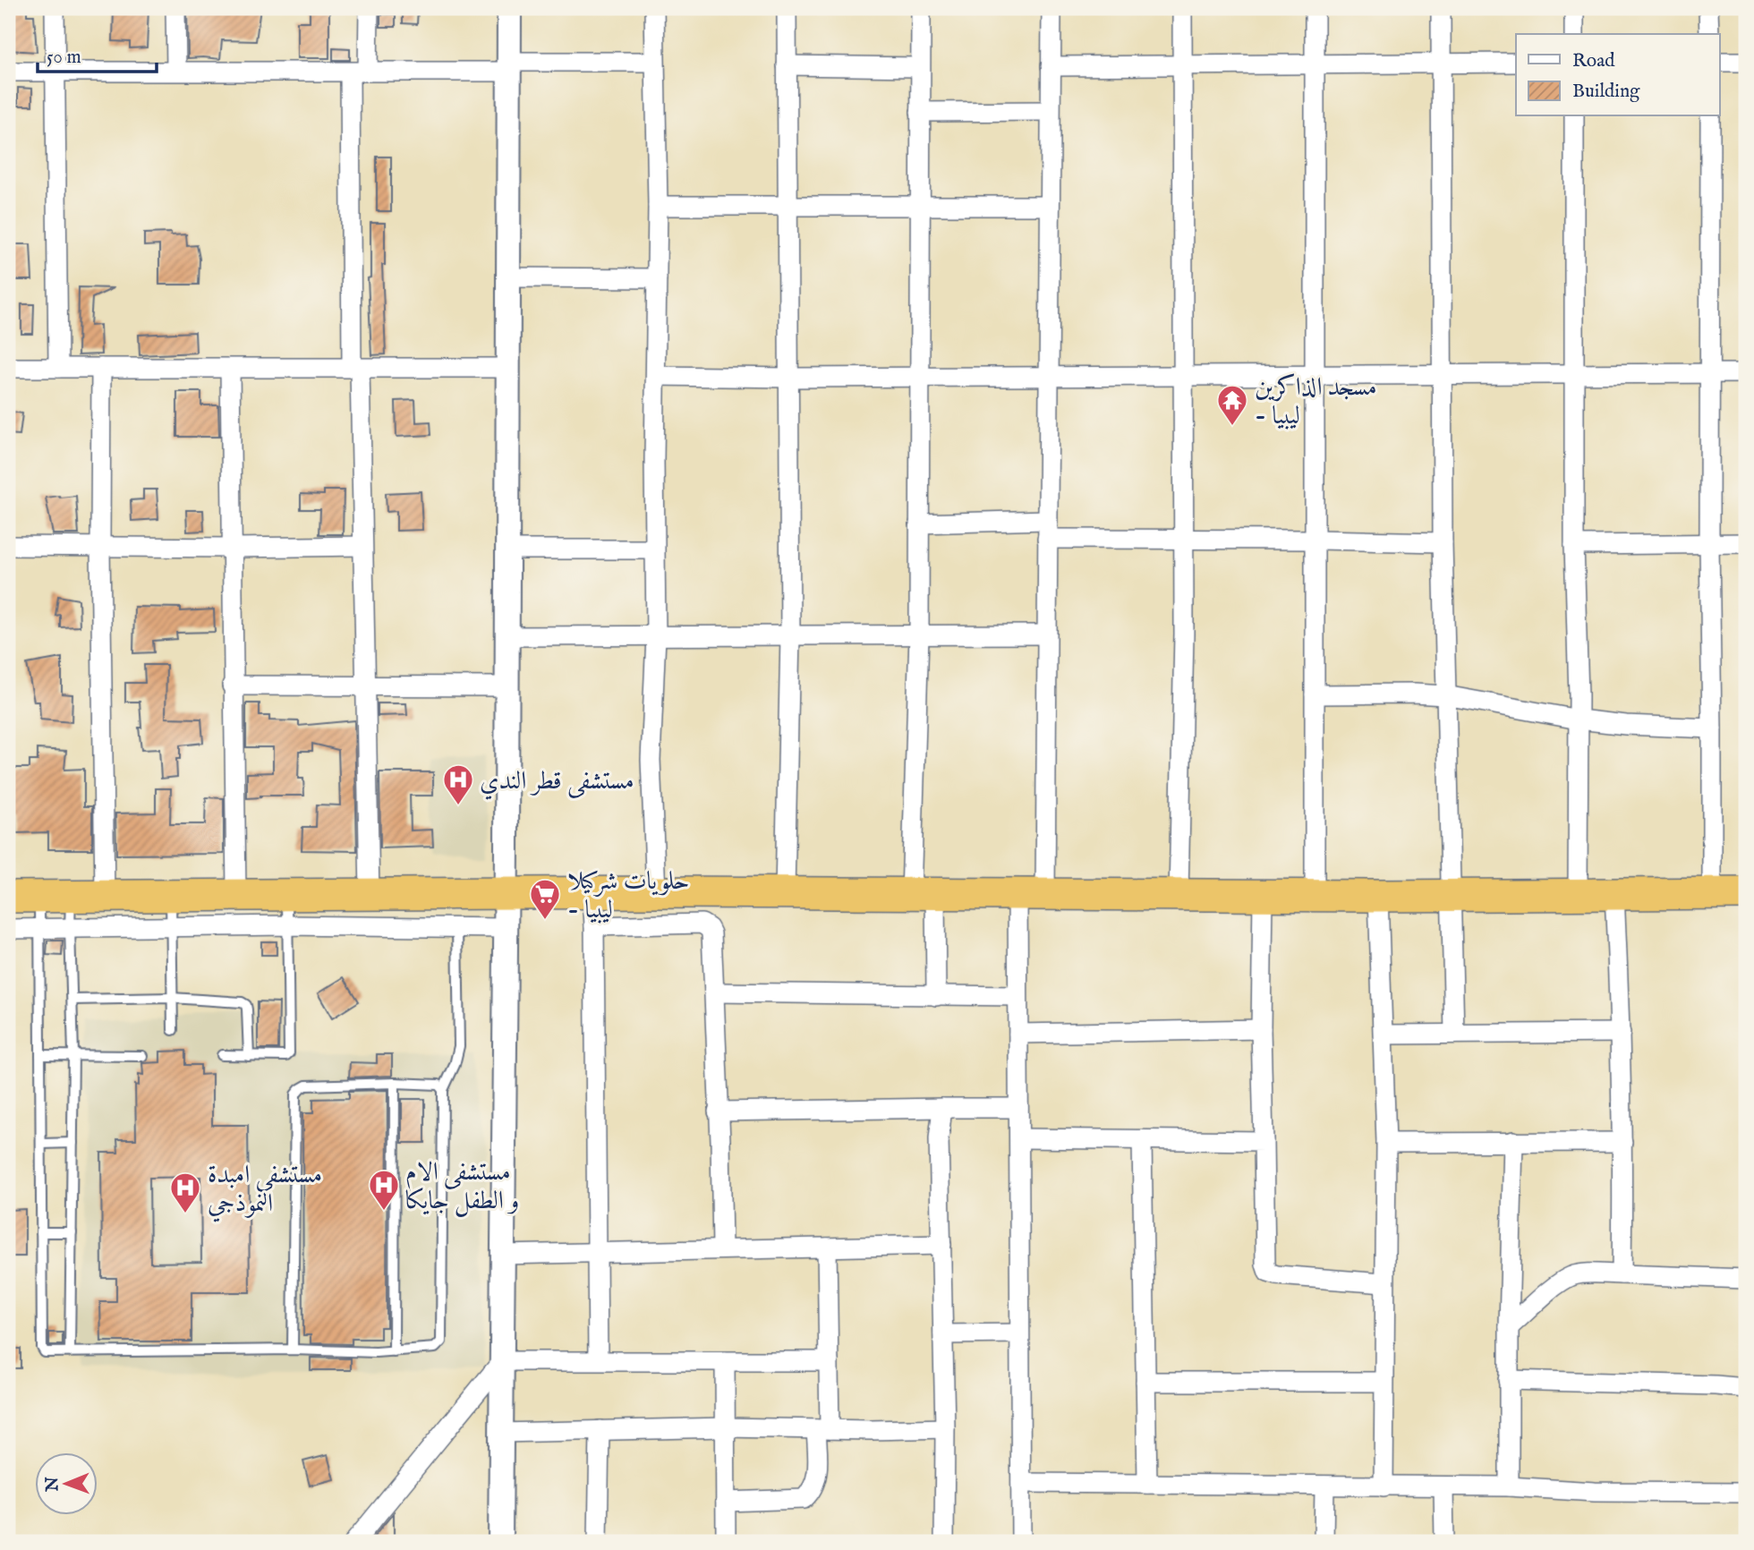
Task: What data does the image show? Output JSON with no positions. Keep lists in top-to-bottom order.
{
  "places": {
    "temple": ["مسجد الذاكرين - ليبيا"],
    "hospital": ["مستشفى قطر الندي", "مستشفى الام و الطفل جايكا", "مستشفى امبدة النموذجي"],
    "supermarket": ["حلويات شركيلا - ليبيا"]
  },
  "legend": ["Road", "Building"],
  "scale_bar": "50 m",
  "north": "left"
}
